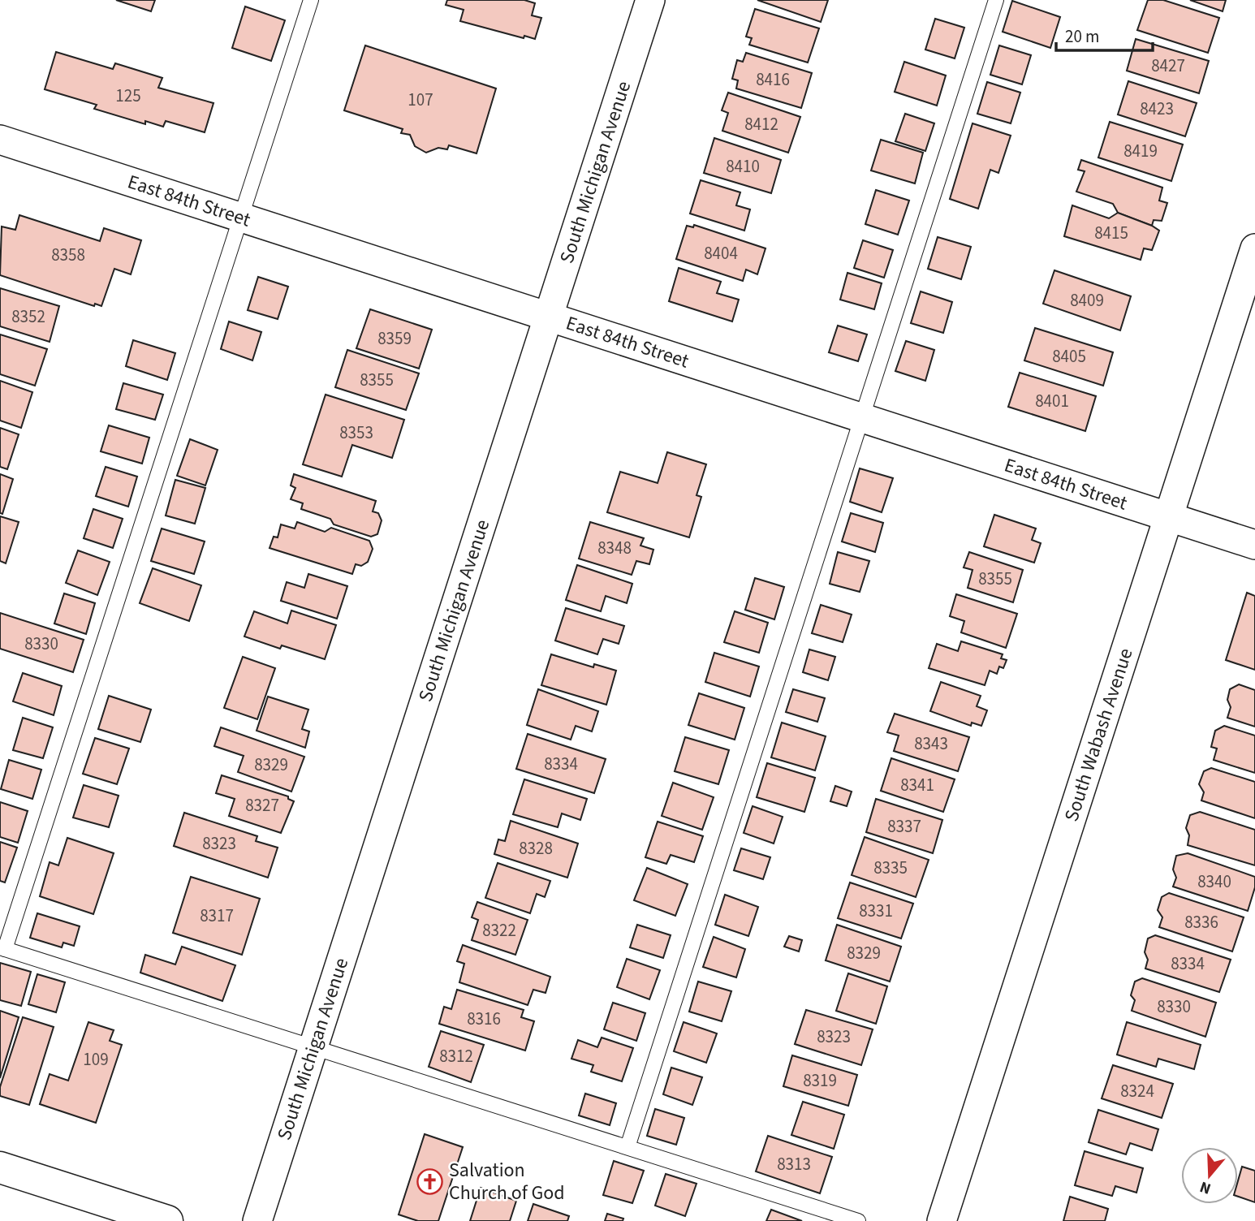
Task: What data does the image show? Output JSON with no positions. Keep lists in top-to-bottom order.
{
  "streets": {
    "street": ["South Michigan Avenue", "East 84th Street", "South Wabash Avenue"]
  },
  "crossings": [
    ["South Michigan Avenue", "East 84th Street"],
    ["East 84th Street", "South Wabash Avenue"]
  ],
  "places": {
    "church": ["Salvation Church of God"]
  },
  "house_numbers": [
    "8427",
    "8416",
    "125",
    "107",
    "8423",
    "8412",
    "8419",
    "8410",
    "8415",
    "8404",
    "8358",
    "8409",
    "8352",
    "8359",
    "8405",
    "8355",
    "8401",
    "8353",
    "8348",
    "8355",
    "8330",
    "8343",
    "8334",
    "8329",
    "8341",
    "8327",
    "8337",
    "8323",
    "8328",
    "8335",
    "8340",
    "8331",
    "8317",
    "8336",
    "8322",
    "8329",
    "8334",
    "8330",
    "8316",
    "8323",
    "8312",
    "109",
    "8319",
    "8324",
    "8313"
  ],
  "scale_bar": "20 m",
  "north": "bottom"
}
